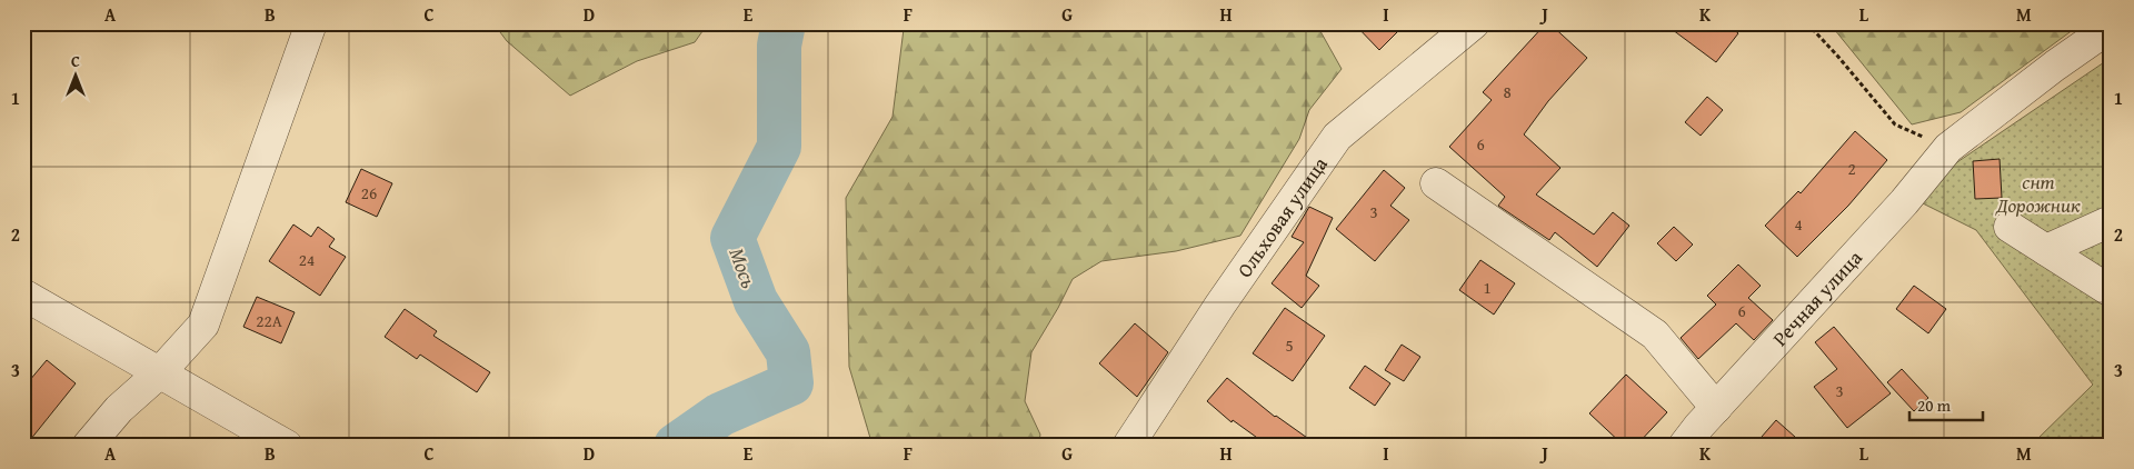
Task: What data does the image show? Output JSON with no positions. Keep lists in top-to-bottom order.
{
  "streets": {
    "street": ["Ольховая улица", "Речная улица"]
  },
  "water": ["Мось"],
  "parks": ["снт Дорожник"],
  "house_numbers": [
    "8",
    "6",
    "2",
    "26",
    "3",
    "4",
    "24",
    "1",
    "6",
    "22А",
    "5",
    "3"
  ],
  "scale_bar": "20 m",
  "north": "top",
  "grid": {
    "columns": [
      "A",
      "B",
      "C",
      "D",
      "E",
      "F",
      "G",
      "H",
      "I",
      "J",
      "K",
      "L",
      "M"
    ],
    "rows": ["1", "2", "3"]
  }
}
